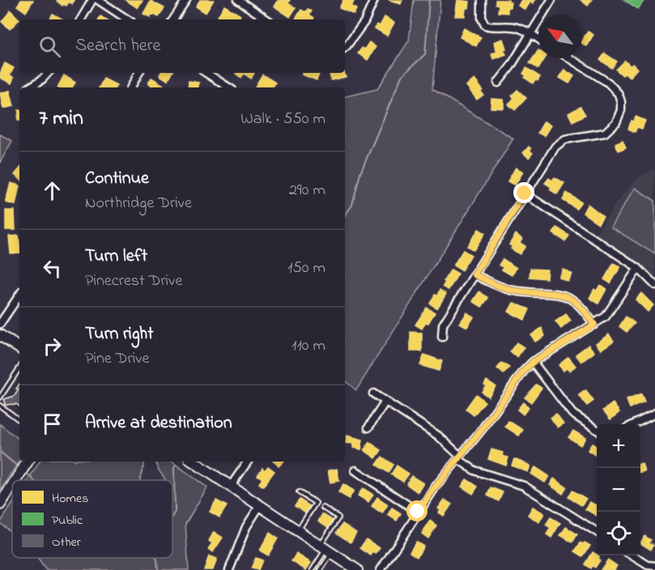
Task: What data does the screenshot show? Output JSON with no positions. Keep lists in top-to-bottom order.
{
  "legend": ["Homes", "Public", "Other"],
  "north": "top left",
  "page": {
    "search": "Search here",
    "heading": ["7 min", "Walk · 550 m"],
    "list": [
      ["Continue", "Northridge Drive", "290 m"],
      ["Turn left", "Pinecrest Drive", "150 m"],
      ["Turn right", "Pine Drive", "110 m"],
      "Arrive at destination"
    ],
    "map_buttons": ["+", "−"]
  }
}
